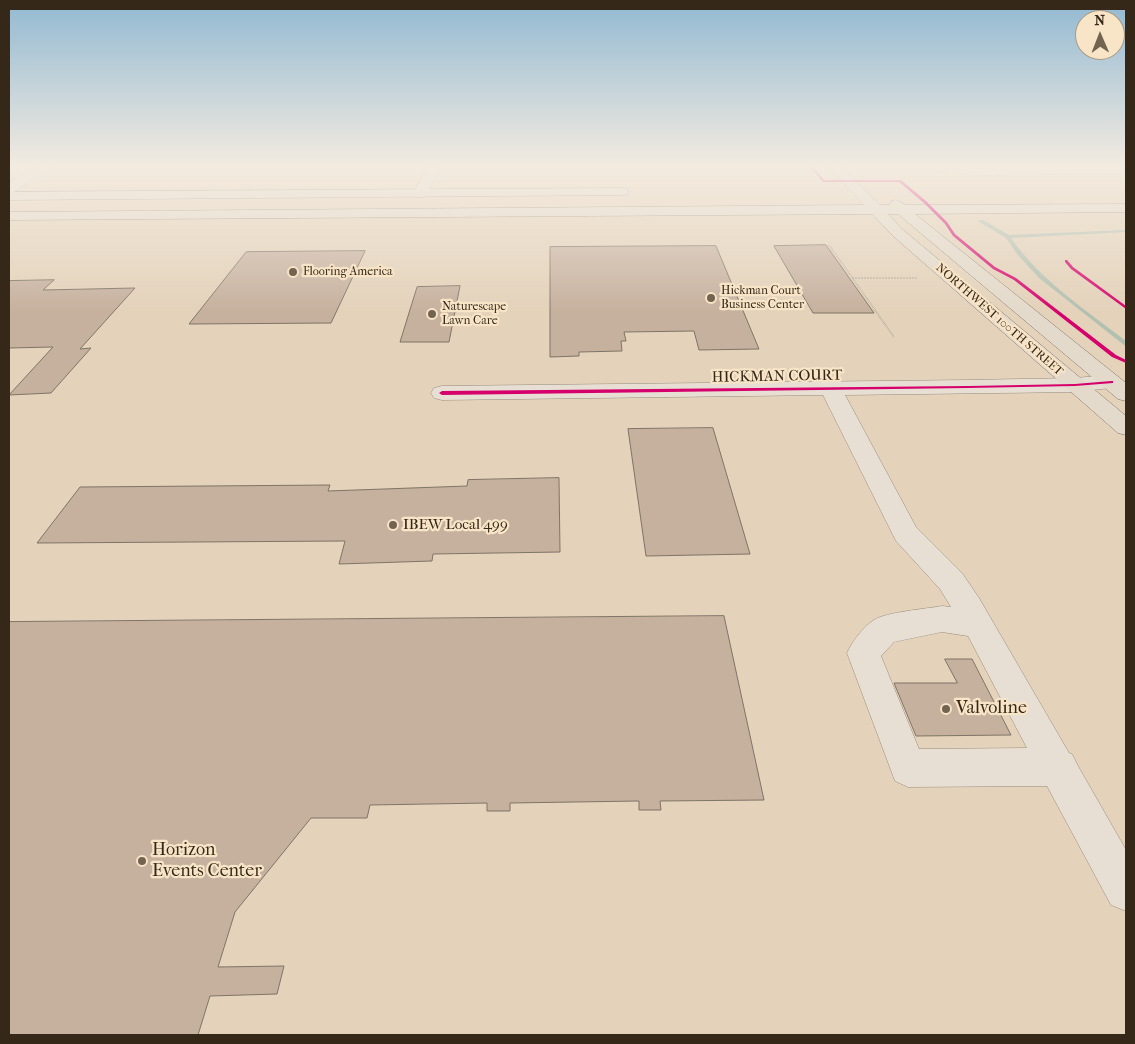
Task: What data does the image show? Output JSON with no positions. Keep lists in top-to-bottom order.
{
  "streets": {
    "main road": ["NORTHWEST 100TH STREET"],
    "street": ["HICKMAN COURT"]
  },
  "crossings": [
    ["NORTHWEST 100TH STREET", "HICKMAN COURT"]
  ],
  "places": [
    "Flooring America",
    "Hickman Court Business Center",
    "Naturescape Lawn Care",
    "IBEW Local 499",
    "Valvoline",
    "Horizon Events Center"
  ],
  "north": "top"
}
